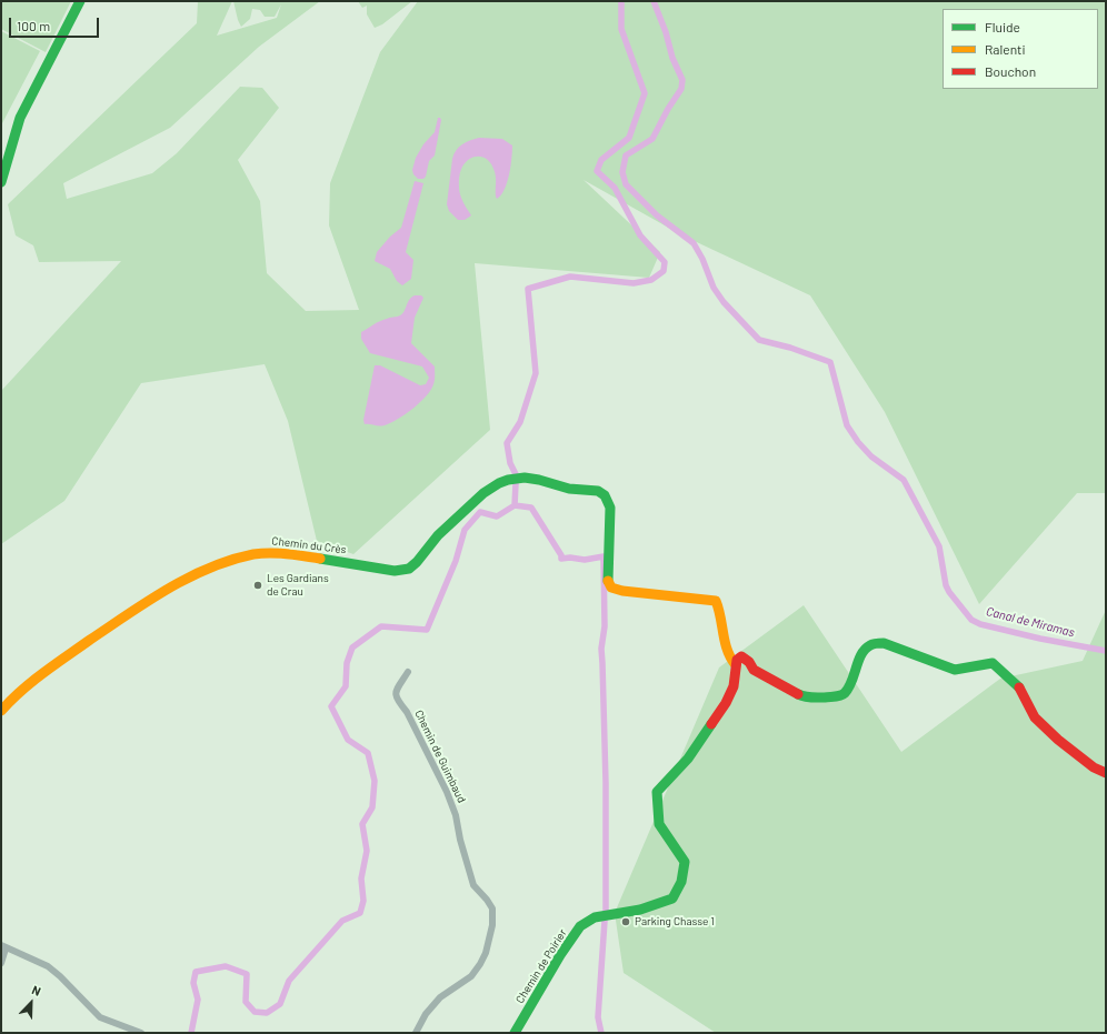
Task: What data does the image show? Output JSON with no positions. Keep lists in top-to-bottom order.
{
  "streets": {
    "street": ["Chemin du Crès", "Chemin de Guimbaud", "Chemin de Poirier"]
  },
  "crossings": [
    ["Chemin du Crès", "Chemin de Poirier"]
  ],
  "water": ["Canal de Miramas"],
  "places": ["Les Gardians de Crau", "Parking Chasse 1"],
  "legend": ["Fluide", "Ralenti", "Bouchon"],
  "scale_bar": "100 m",
  "north": "top right"
}
